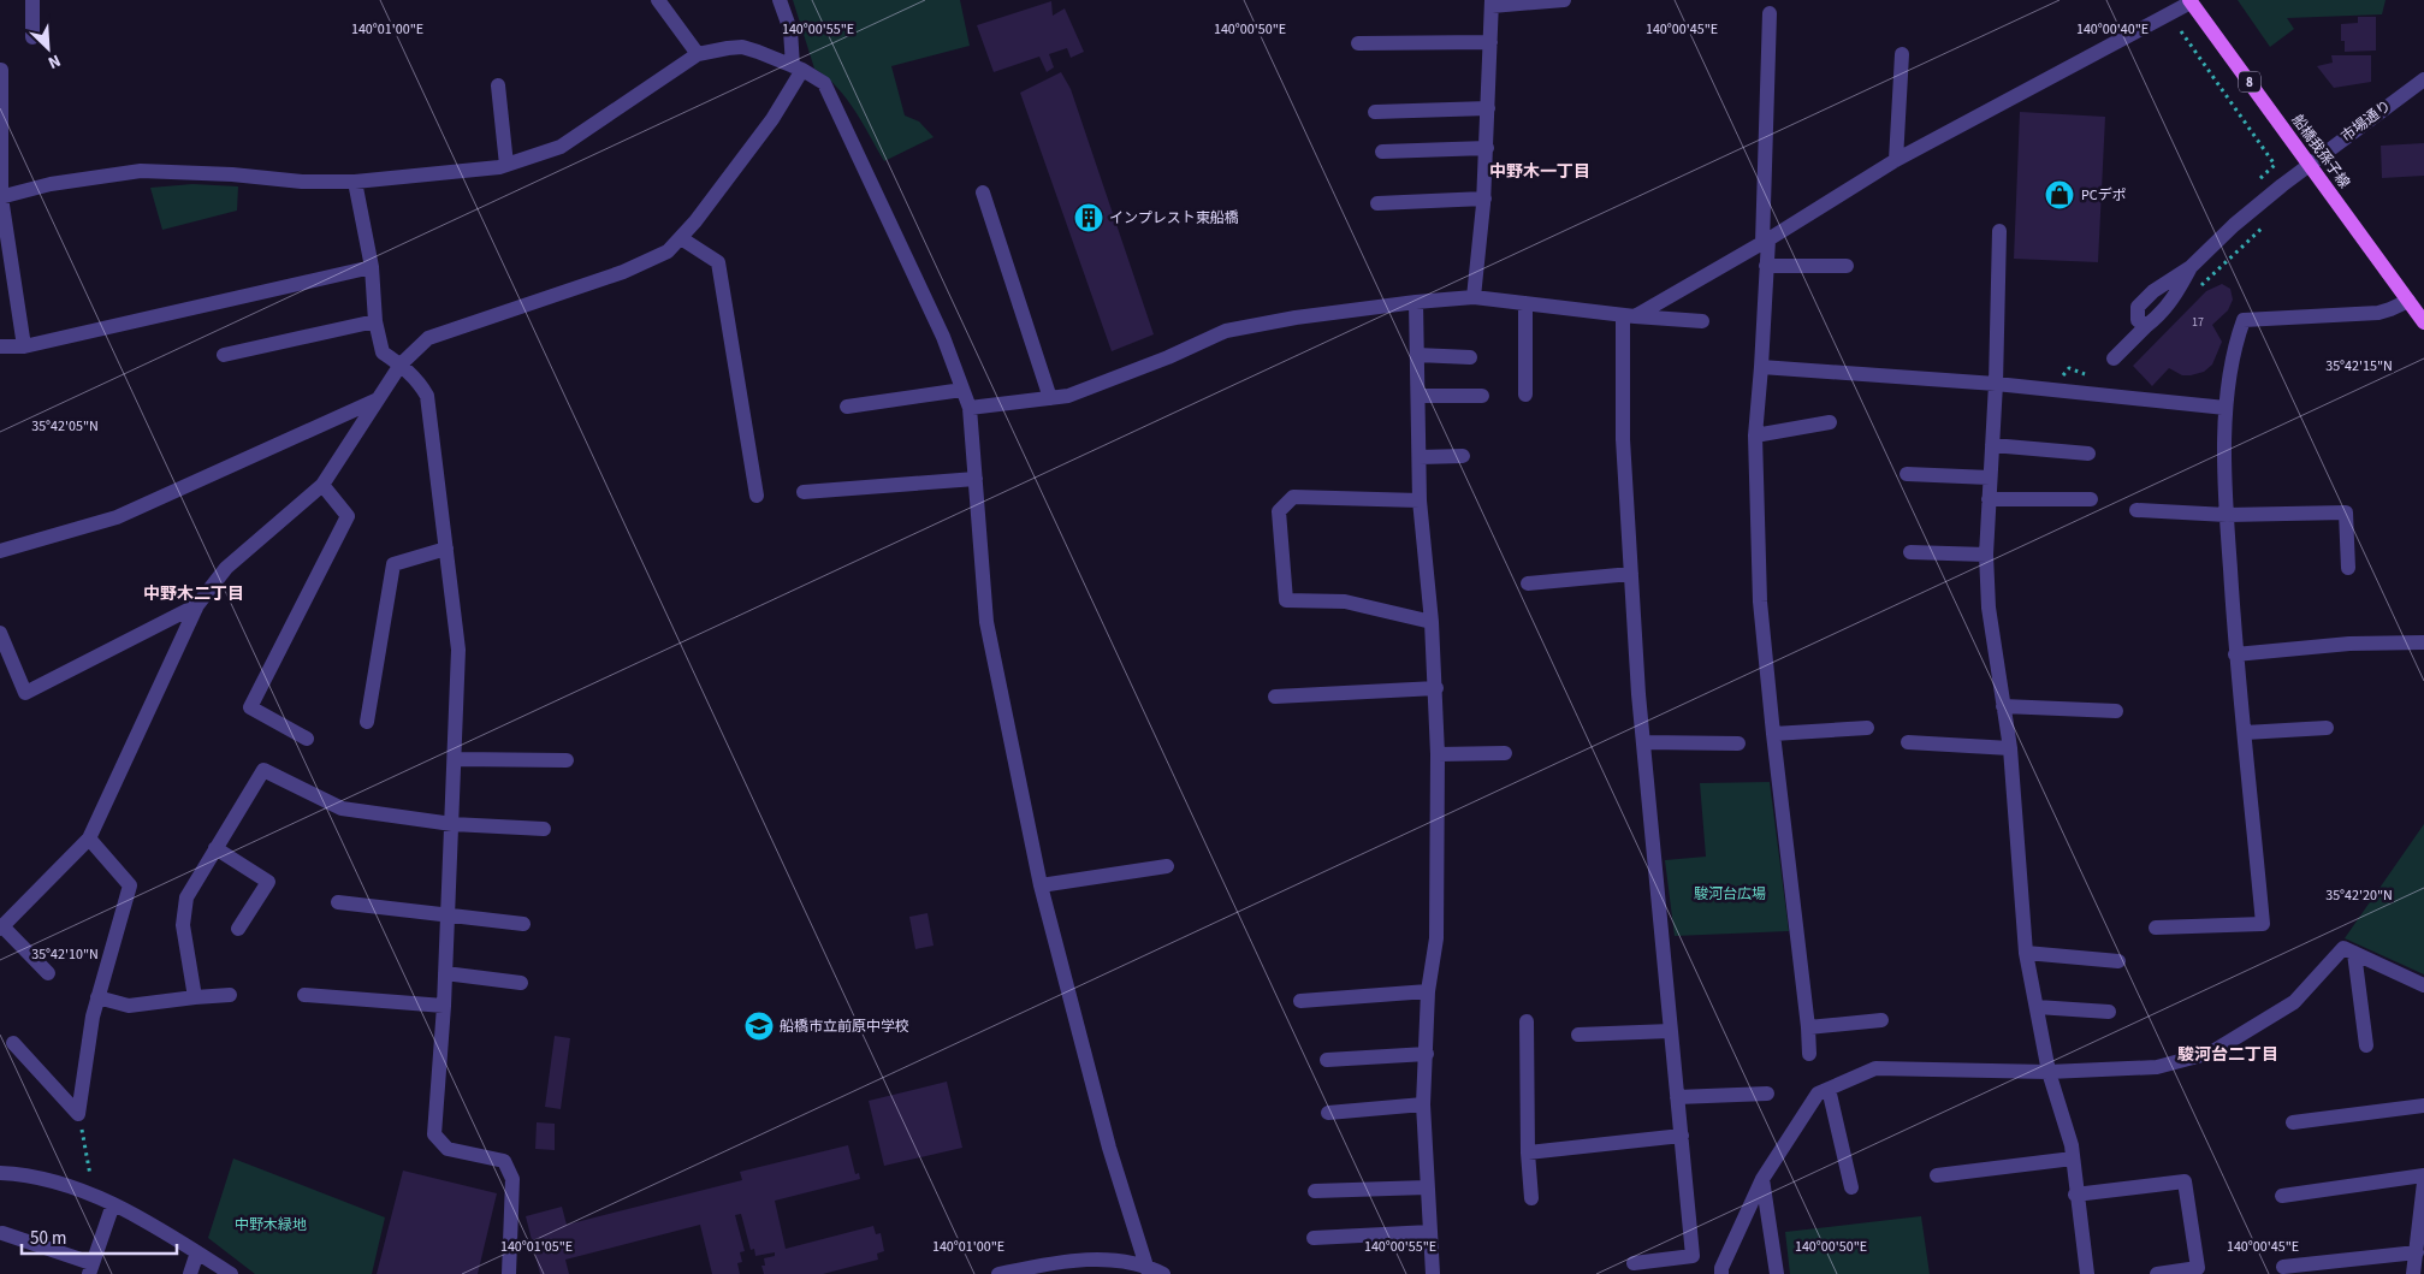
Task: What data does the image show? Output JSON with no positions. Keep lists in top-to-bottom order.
{
  "streets": {
    "main road": ["8", "船橋我孫子線"],
    "street": ["市場通り"]
  },
  "crossings": [
    ["市場通り", "船橋我孫子線"]
  ],
  "districts": ["中野木一丁目", "中野木二丁目", "駿河台二丁目"],
  "parks": ["駿河台広場", "中野木緑地"],
  "places": {
    "shop": ["PCデポ"],
    "building": ["インプレスト東船橋"],
    "school or university": ["船橋市立前原中学校"]
  },
  "house_numbers": ["17"],
  "scale_bar": "50 m",
  "north": "bottom right",
  "coordinates": [
    "140°01'00\"E",
    "140°00'55\"E",
    "140°00'50\"E",
    "140°00'45\"E",
    "140°00'40\"E",
    "35°42'15\"N",
    "35°42'05\"N",
    "35°42'20\"N",
    "35°42'10\"N",
    "140°01'05\"E"
  ]
}
